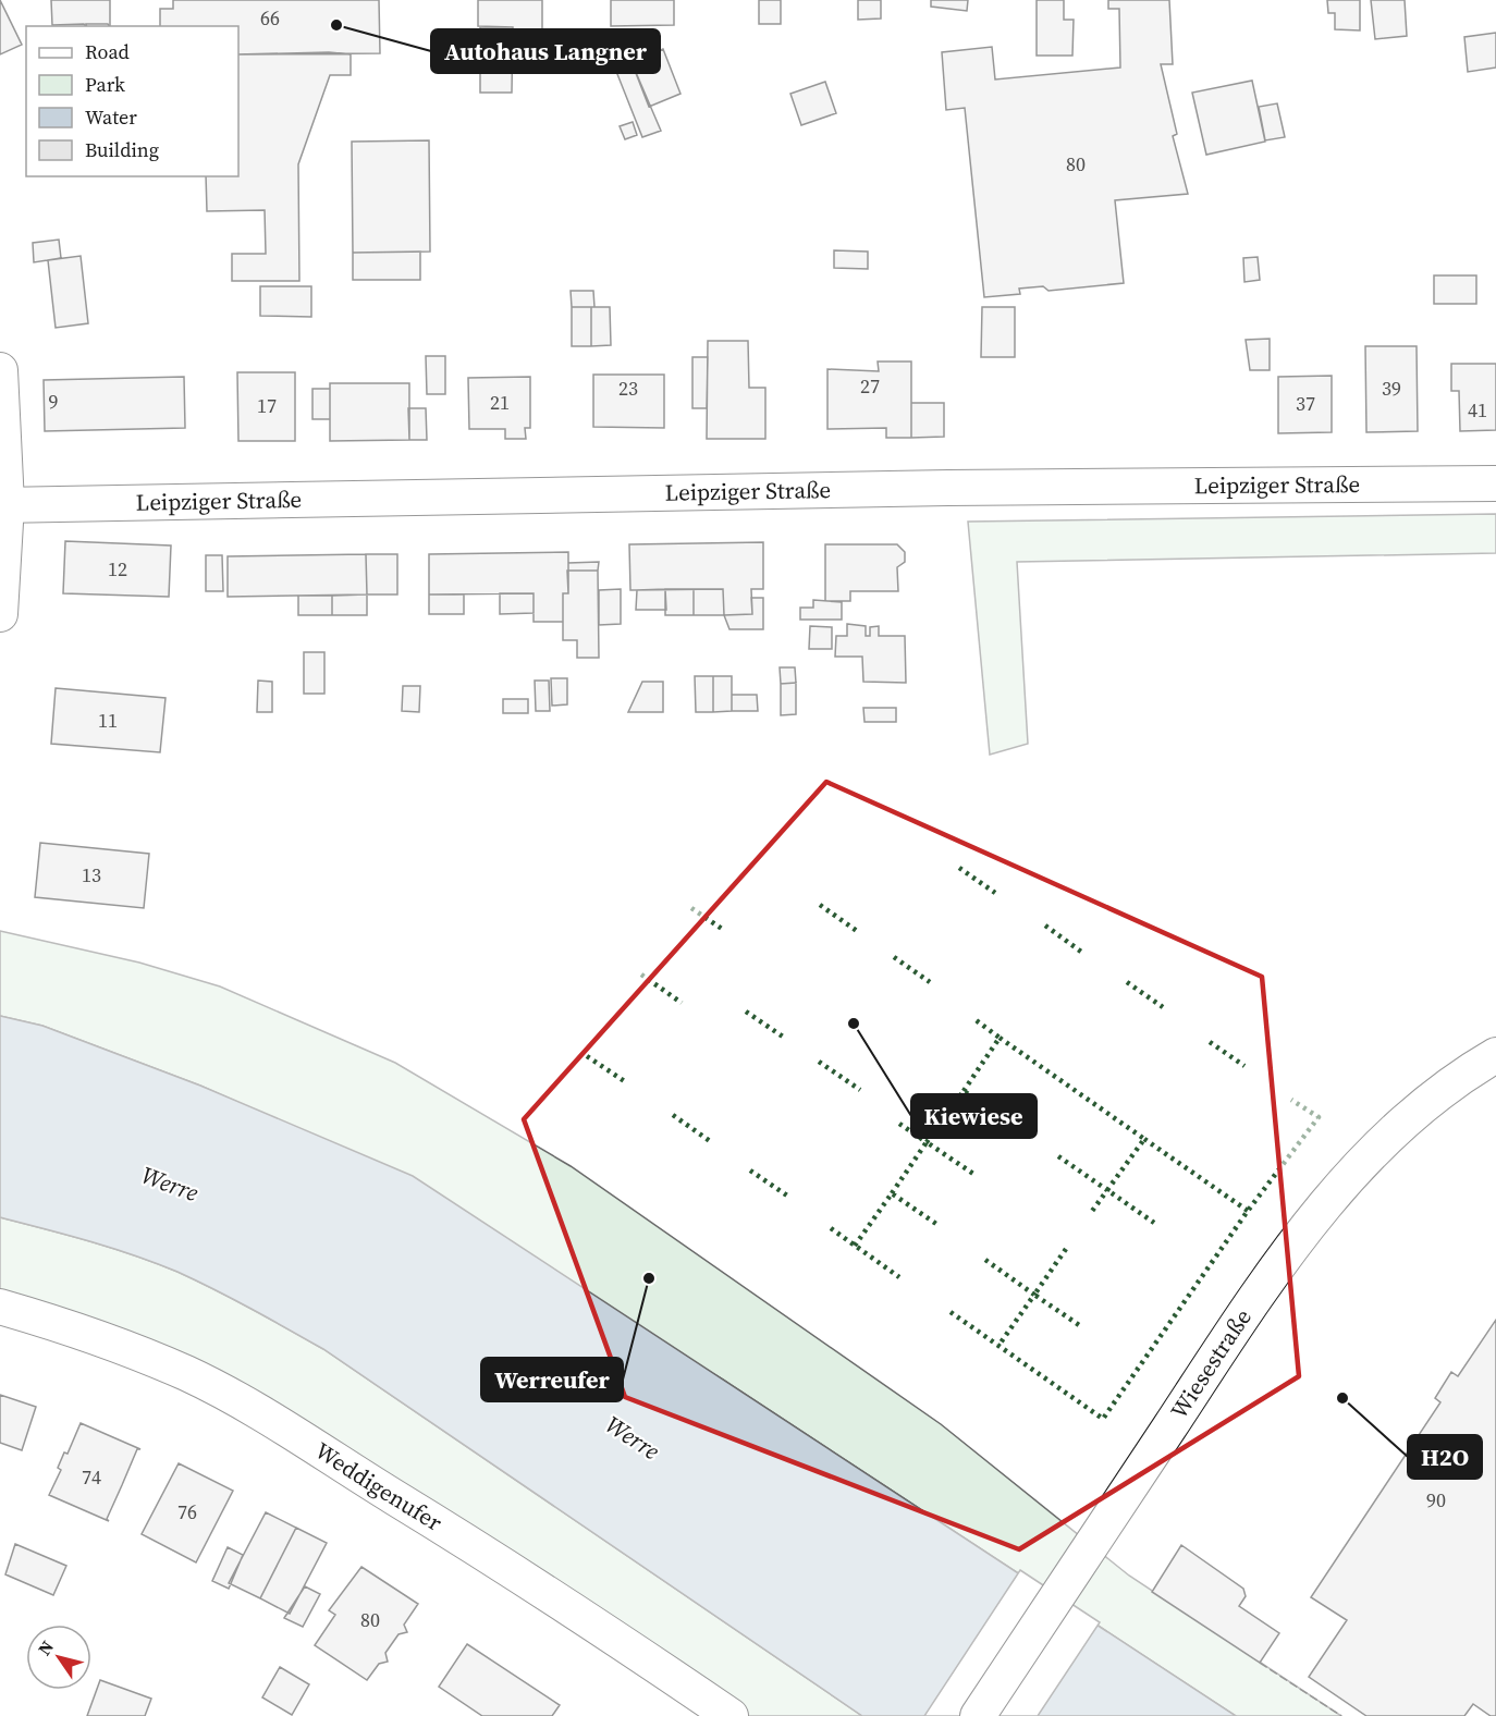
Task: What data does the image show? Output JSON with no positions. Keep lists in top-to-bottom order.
{
  "streets": {
    "street": ["Leipziger Straße", "Wiesestraße", "Weddigenufer"]
  },
  "water": ["Werre"],
  "places": [
    "Autohaus Langner",
    "Kiewiese",
    "Werreufer",
    "H2O"
  ],
  "house_numbers": [
    "66",
    "80",
    "27",
    "23",
    "39",
    "9",
    "21",
    "37",
    "17",
    "41",
    "12",
    "11",
    "13",
    "74",
    "90",
    "76",
    "80"
  ],
  "legend": [
    "Road",
    "Park",
    "Water",
    "Building"
  ],
  "north": "top left"
}
